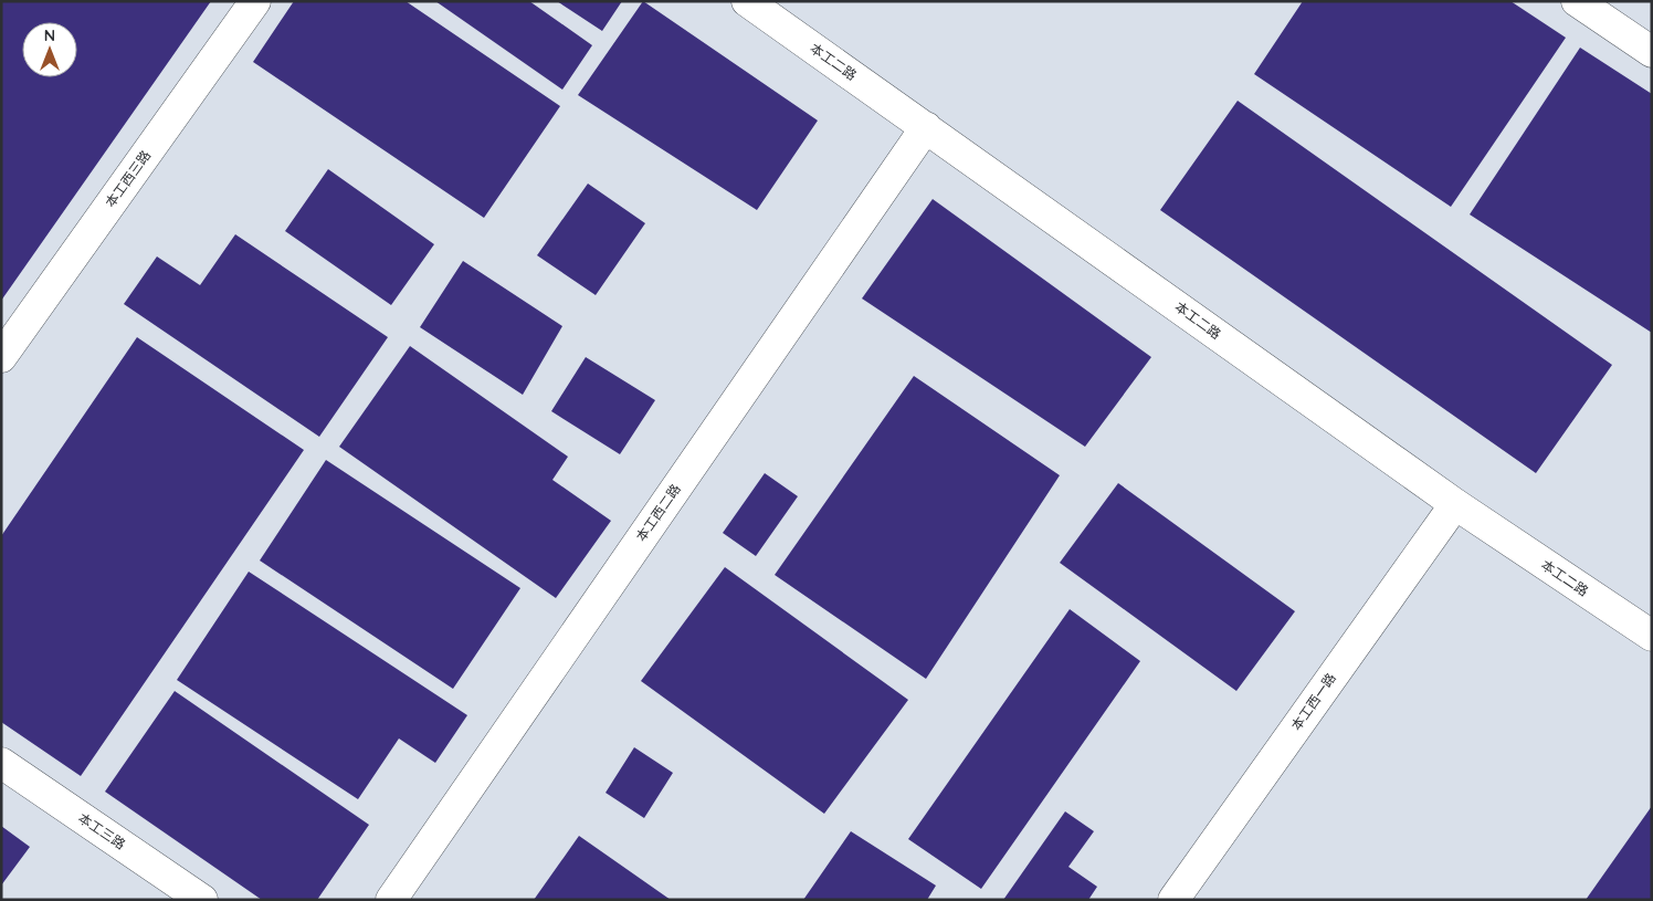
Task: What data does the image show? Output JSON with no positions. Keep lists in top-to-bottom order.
{
  "streets": {
    "street": [
      "本工二路",
      "本工西三路",
      "本工西二路",
      "本工西一路",
      "本工三路"
    ]
  },
  "crossings": [
    ["本工二路", "本工西二路"],
    ["本工二路", "本工西一路"]
  ],
  "north": "top"
}
